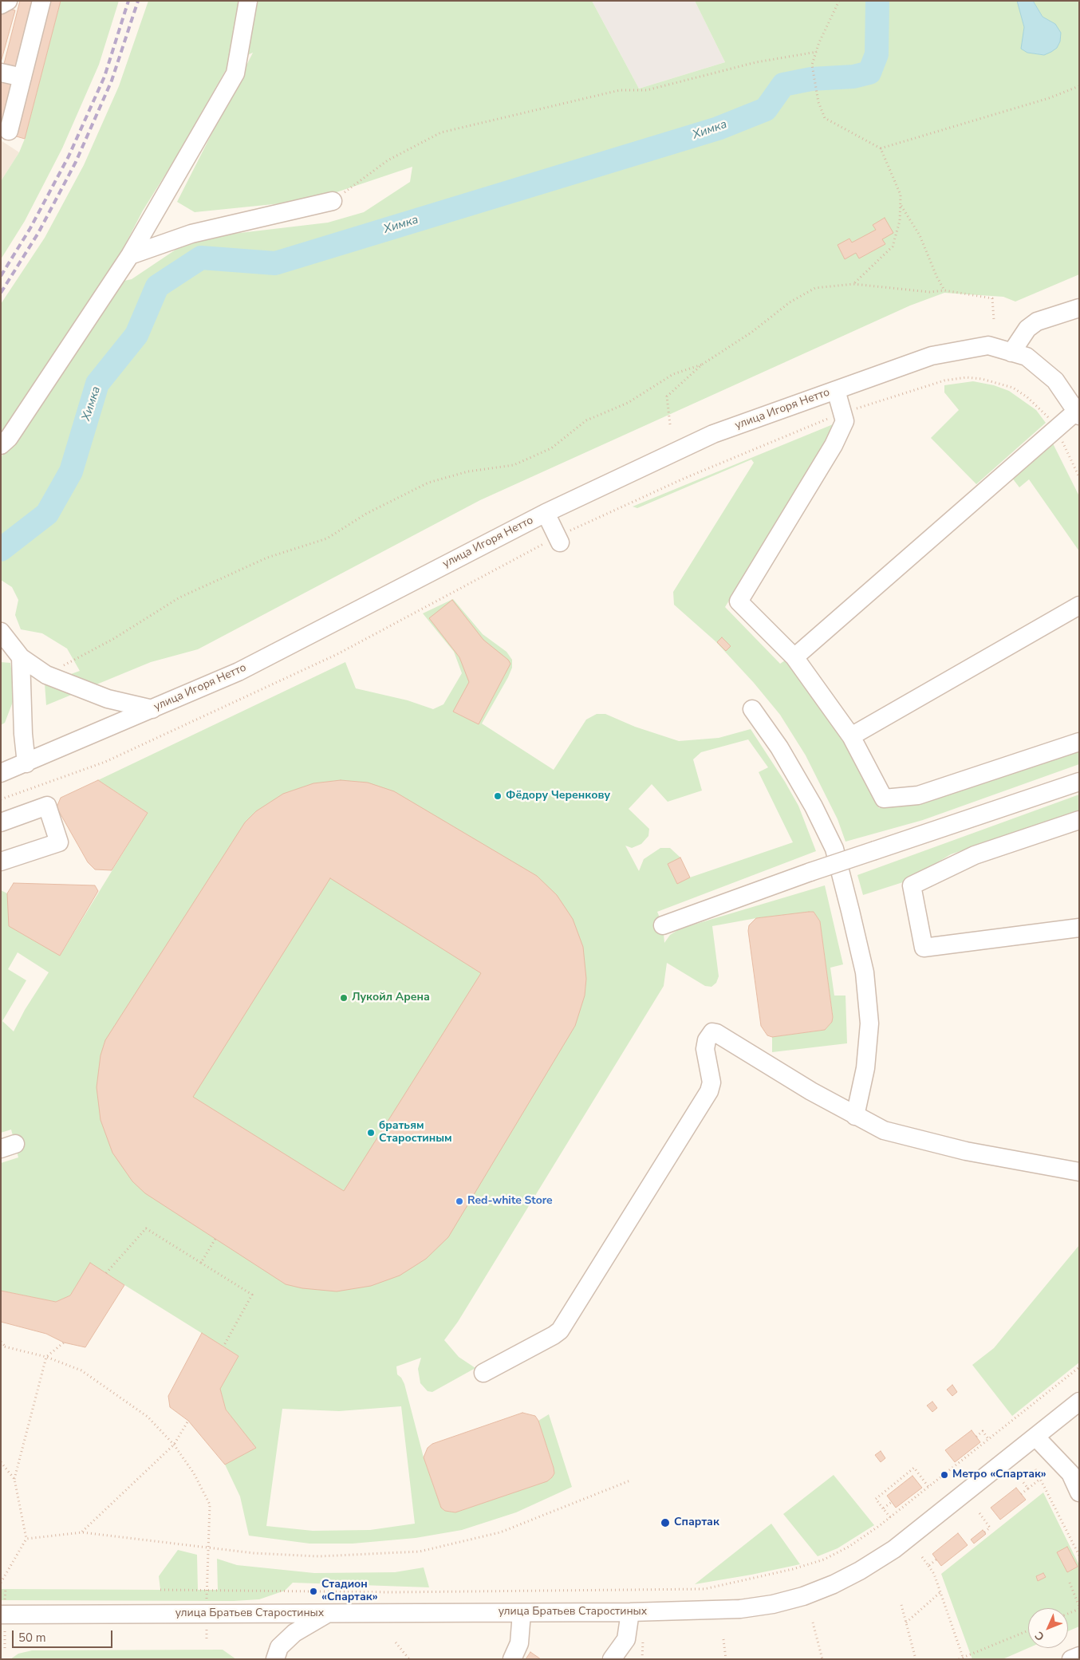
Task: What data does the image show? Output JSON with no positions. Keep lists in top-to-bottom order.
{
  "streets": {
    "street": ["улица Игоря Нетто", "улица Братьев Старостиных"]
  },
  "water": ["Химка"],
  "places": [
    "Фёдору Черенкову",
    "Лукойл Арена",
    "братьям Старостиным",
    "Red-white Store",
    "Метро «Спартак»",
    "Спартак",
    "Стадион «Спартак»"
  ],
  "scale_bar": "50 m",
  "north": "bottom left"
}
